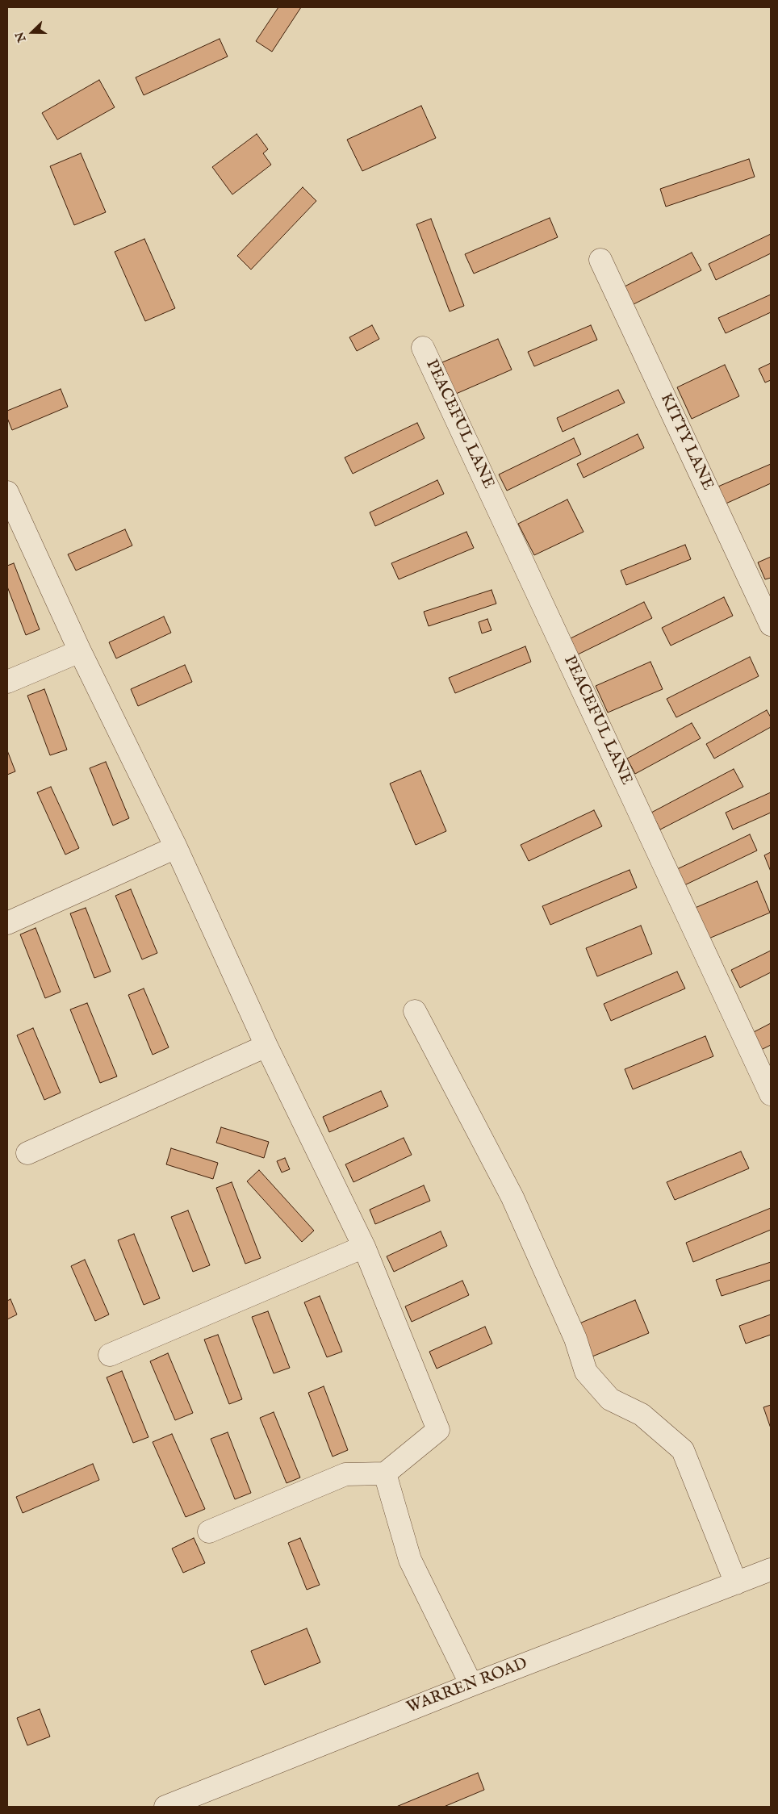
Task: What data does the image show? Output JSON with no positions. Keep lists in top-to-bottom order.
{
  "streets": {
    "street": ["PEACEFUL LANE", "KITTY LANE", "WARREN ROAD"]
  },
  "north": "left"
}
